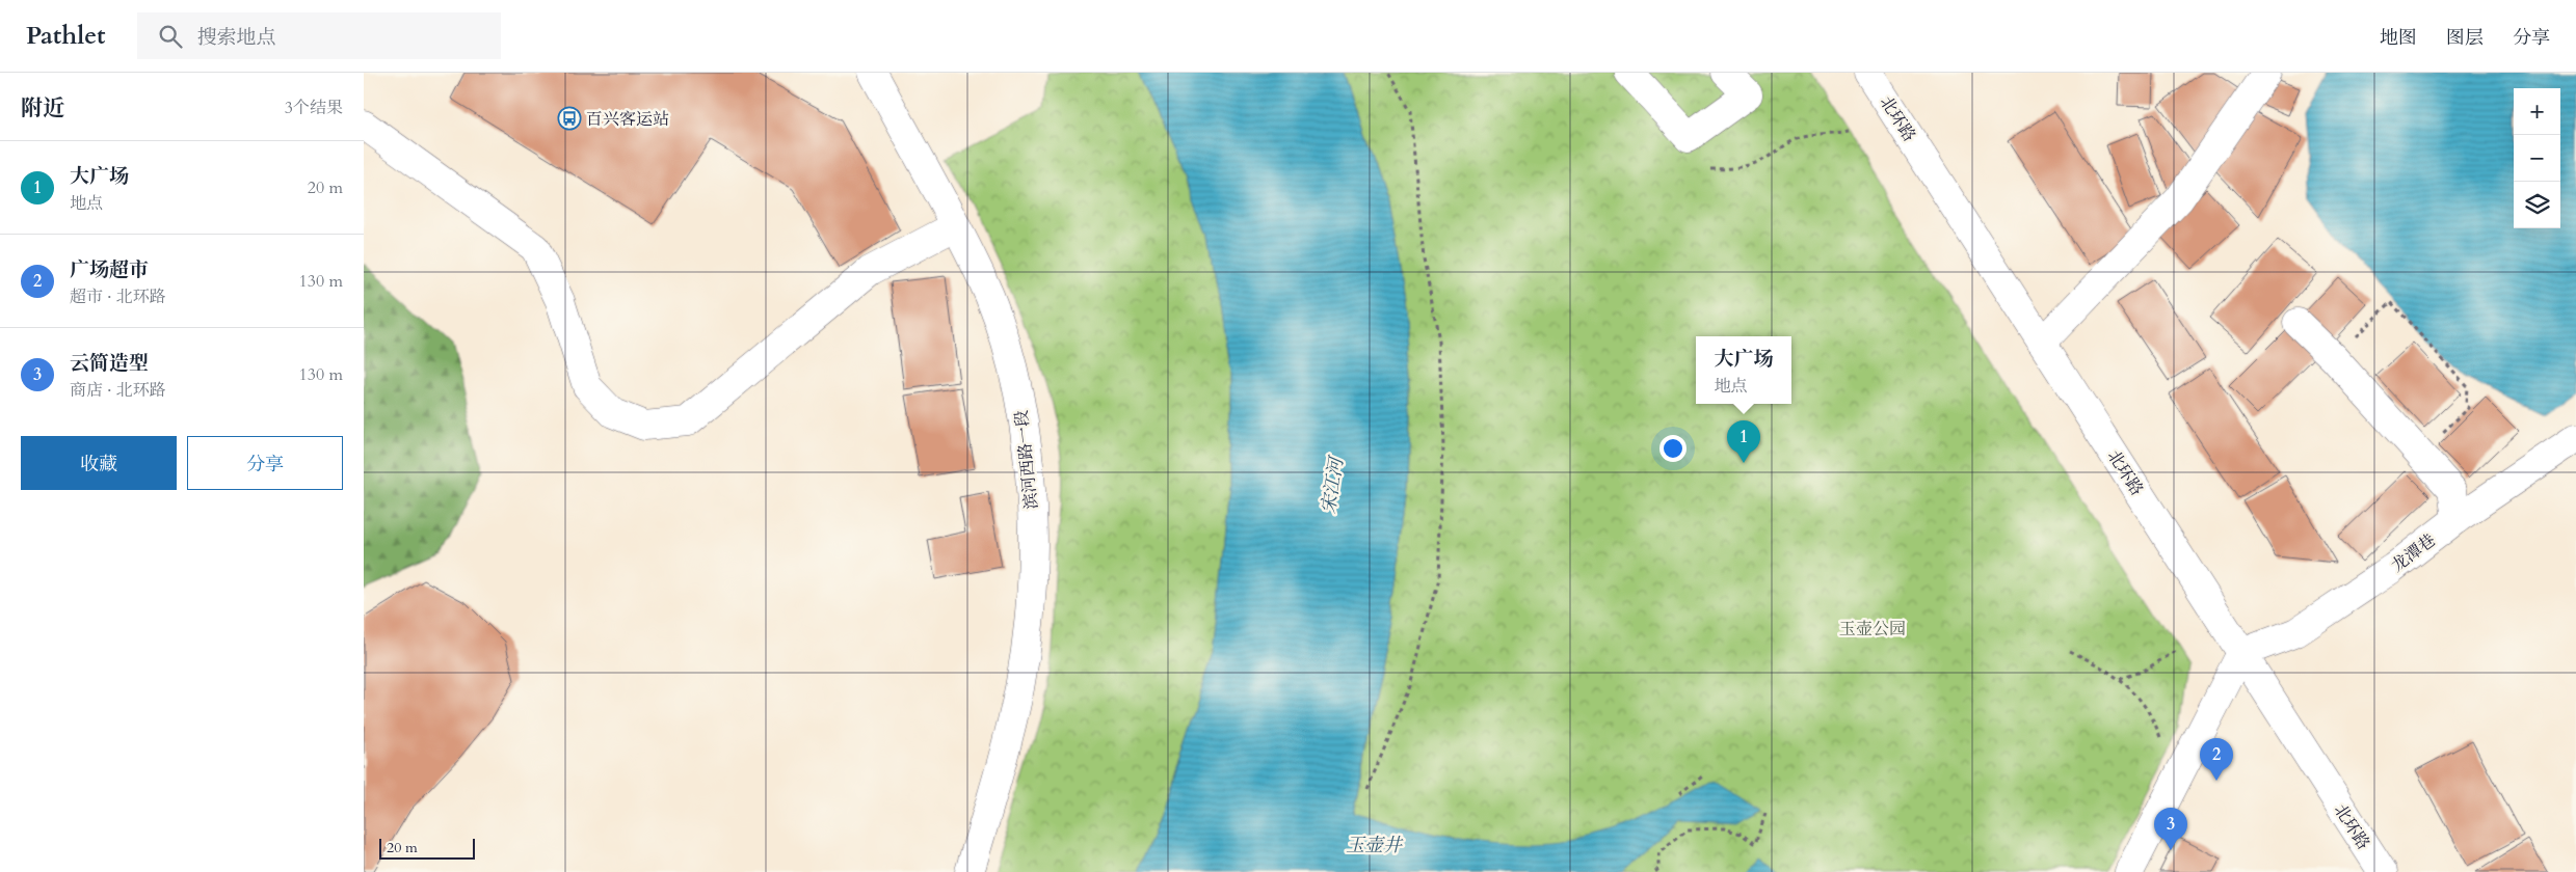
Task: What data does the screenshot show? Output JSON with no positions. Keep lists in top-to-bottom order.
{
  "streets": {
    "main road": ["北环路", "滨河西路一段", "龙潭巷"]
  },
  "crossings": [
    ["北环路", "龙潭巷"]
  ],
  "water": ["宋江河", "玉壶井"],
  "parks": ["玉壶公园"],
  "places": {
    "bus stop": ["百兴客运站"]
  },
  "scale_bar": "20 m",
  "page": {
    "header": "Pathlet",
    "search": "搜索地点",
    "nav": ["地图", "图层", "分享"],
    "heading": ["附近", "3个结果"],
    "map_buttons": ["+", "−"],
    "list": [
      {
        "mark": "1",
        "name": "大广场",
        "note": "地点",
        "value": "20 m"
      },
      {
        "mark": "2",
        "name": "广场超市",
        "note": "超市 · 北环路",
        "value": "130 m"
      },
      {
        "mark": "3",
        "name": "云简造型",
        "note": "商店 · 北环路",
        "value": "130 m"
      }
    ],
    "popup": ["大广场", "地点"],
    "buttons": ["收藏", "分享"],
    "pins": ["1", "2", "3"],
    "scale": "20 m"
  }
}
